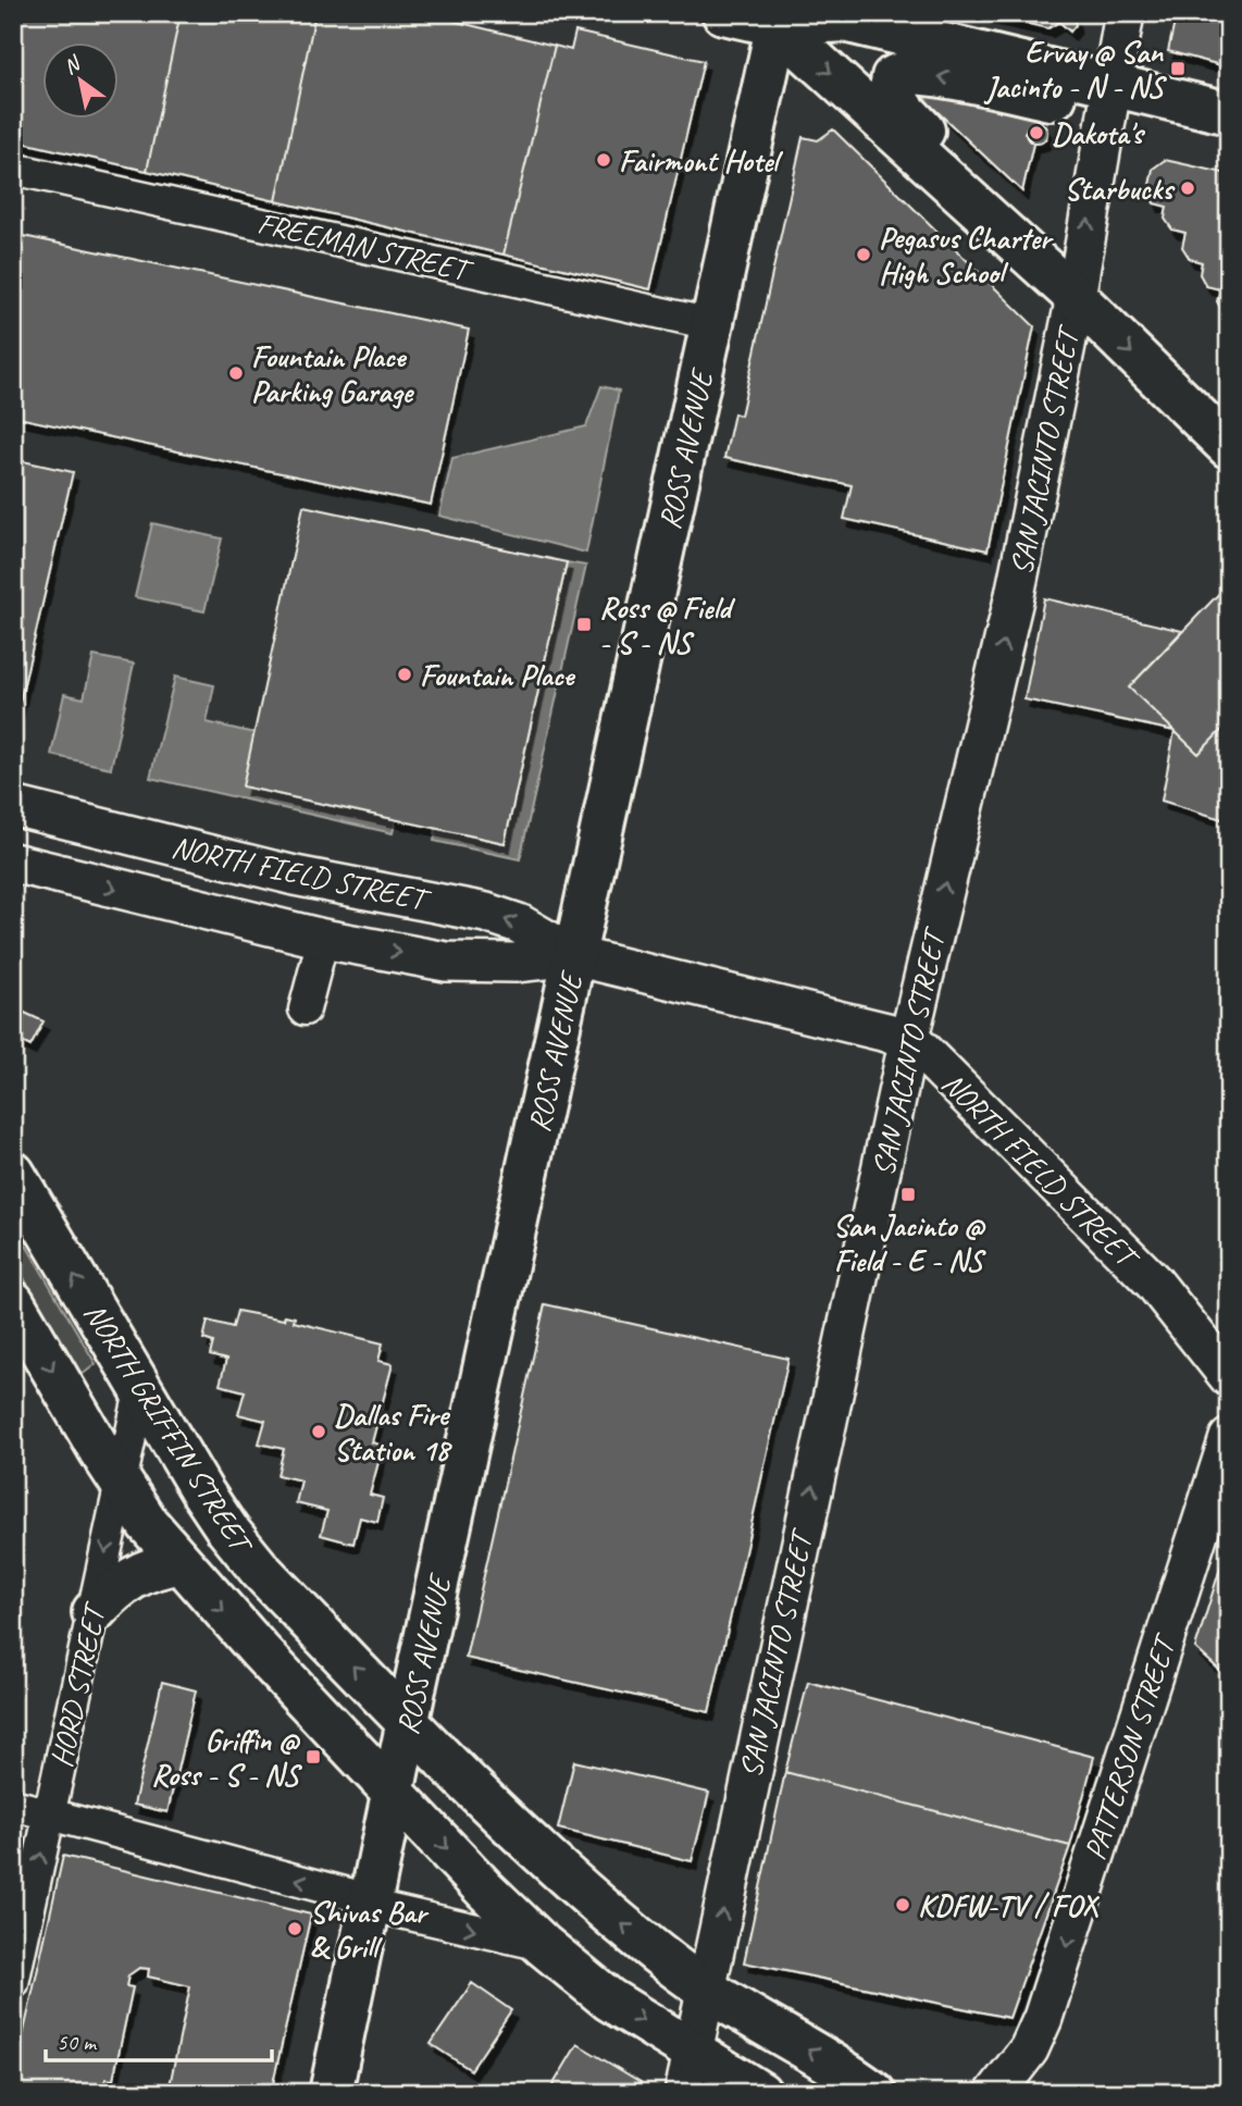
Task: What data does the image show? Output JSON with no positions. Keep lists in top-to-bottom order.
{
  "streets": {
    "main road": ["ROSS AVENUE", "NORTH GRIFFIN STREET"],
    "street": [
      "FREEMAN STREET",
      "SAN JACINTO STREET",
      "NORTH FIELD STREET",
      "HORD STREET",
      "PATTERSON STREET"
    ]
  },
  "crossings": [
    ["FREEMAN STREET", "ROSS AVENUE"],
    ["ROSS AVENUE", "NORTH FIELD STREET"],
    ["ROSS AVENUE", "NORTH GRIFFIN STREET"],
    ["SAN JACINTO STREET", "NORTH FIELD STREET"],
    ["SAN JACINTO STREET", "NORTH GRIFFIN STREET"],
    ["NORTH GRIFFIN STREET", "HORD STREET"]
  ],
  "one_way": ["SAN JACINTO STREET", "PATTERSON STREET"],
  "places": {
    "transit": [
      "Ervay @ San Jacinto - N - NS",
      "Ross @ Field - S - NS",
      "San Jacinto @ Field - E - NS",
      "Griffin @ Ross - S - NS"
    ],
    "other": [
      "Dakota's",
      "Fairmont Hotel",
      "Starbucks",
      "Pegasus Charter High School",
      "Fountain Place Parking Garage",
      "Fountain Place",
      "Dallas Fire Station 18",
      "KDFW-TV / FOX",
      "Shivas Bar & Grill"
    ]
  },
  "scale_bar": "50 m",
  "north": "top left"
}
